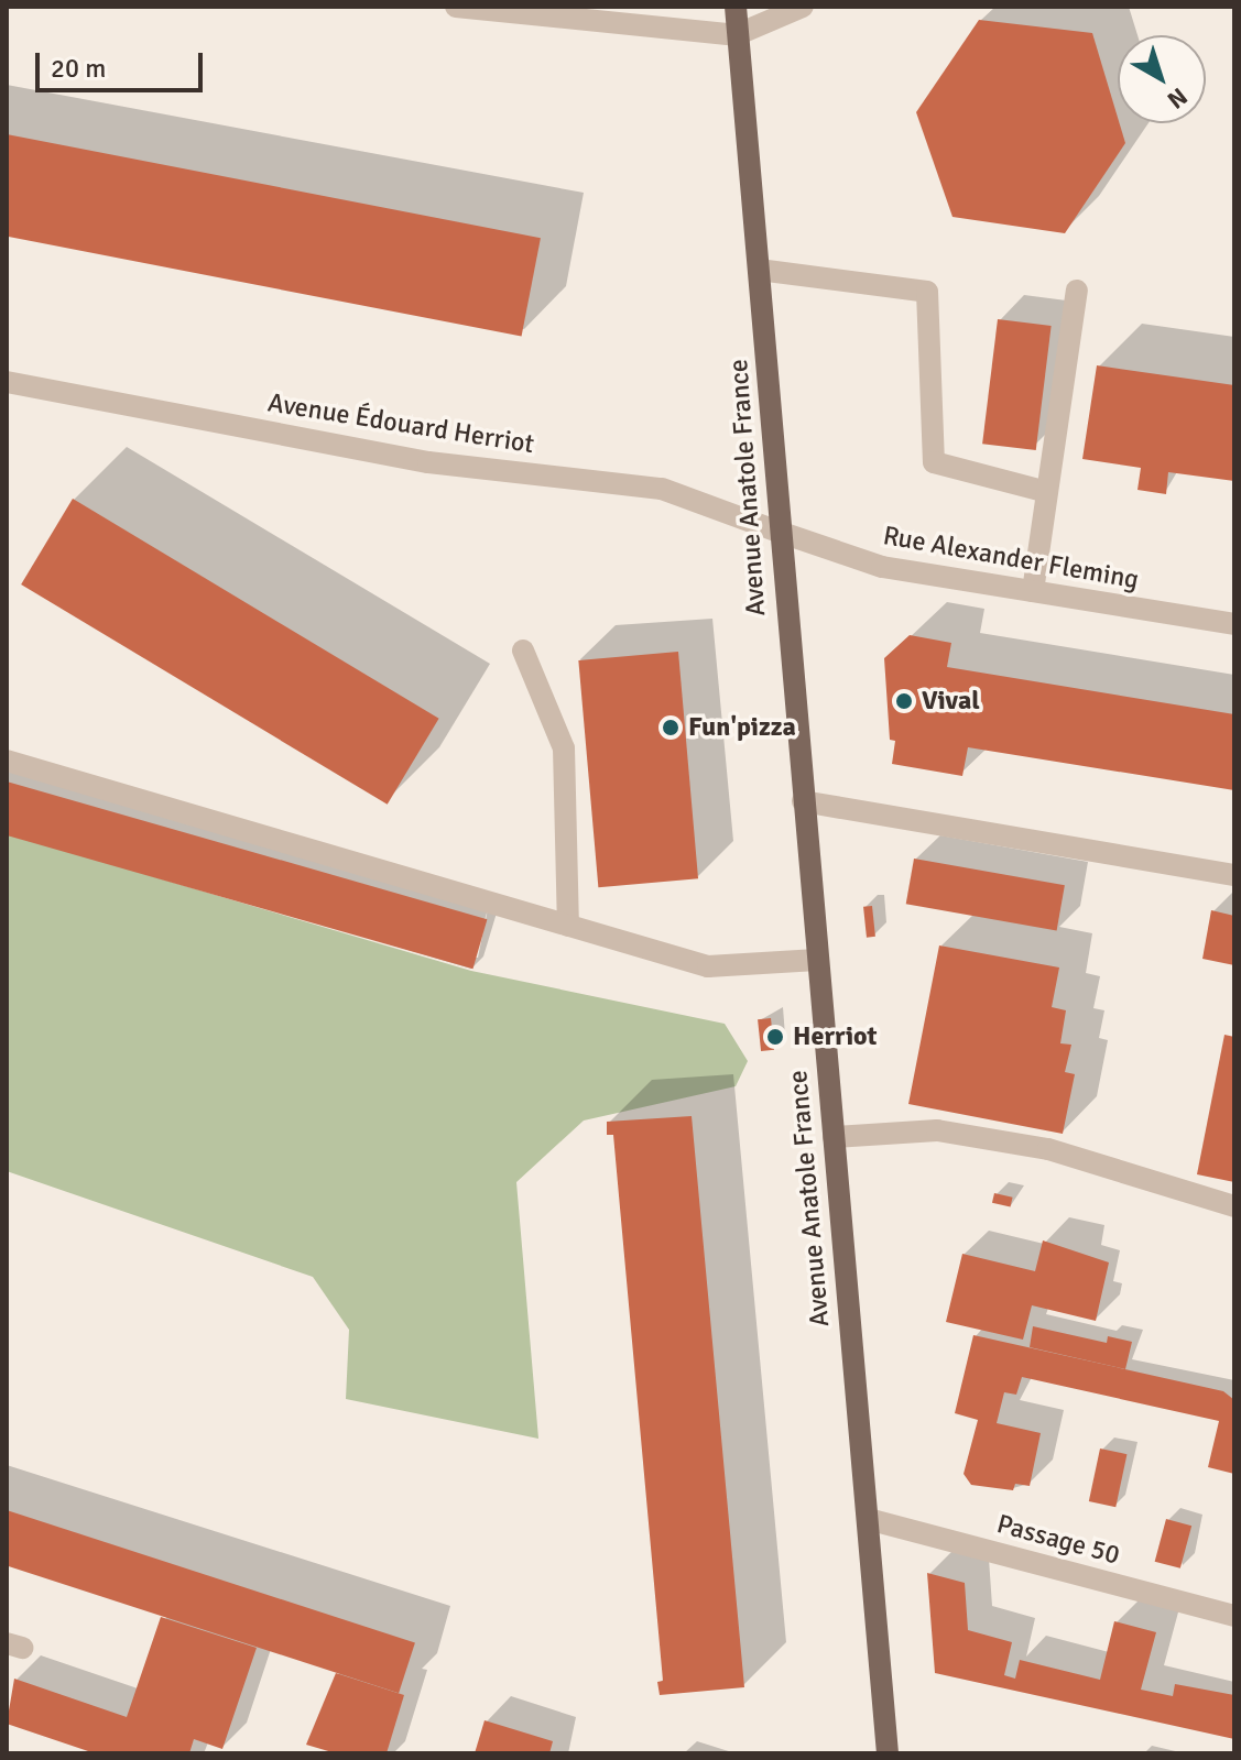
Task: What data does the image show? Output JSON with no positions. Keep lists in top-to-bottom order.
{
  "streets": {
    "main road": ["Avenue Anatole France"],
    "street": ["Avenue Édouard Herriot", "Rue Alexander Fleming", "Passage 50"]
  },
  "crossings": [
    ["Avenue Édouard Herriot", "Avenue Anatole France"],
    ["Avenue Édouard Herriot", "Rue Alexander Fleming"],
    ["Avenue Anatole France", "Rue Alexander Fleming"],
    ["Avenue Anatole France", "Passage 50"]
  ],
  "places": ["Vival", "Fun'pizza", "Herriot"],
  "scale_bar": "20 m",
  "north": "bottom right"
}
